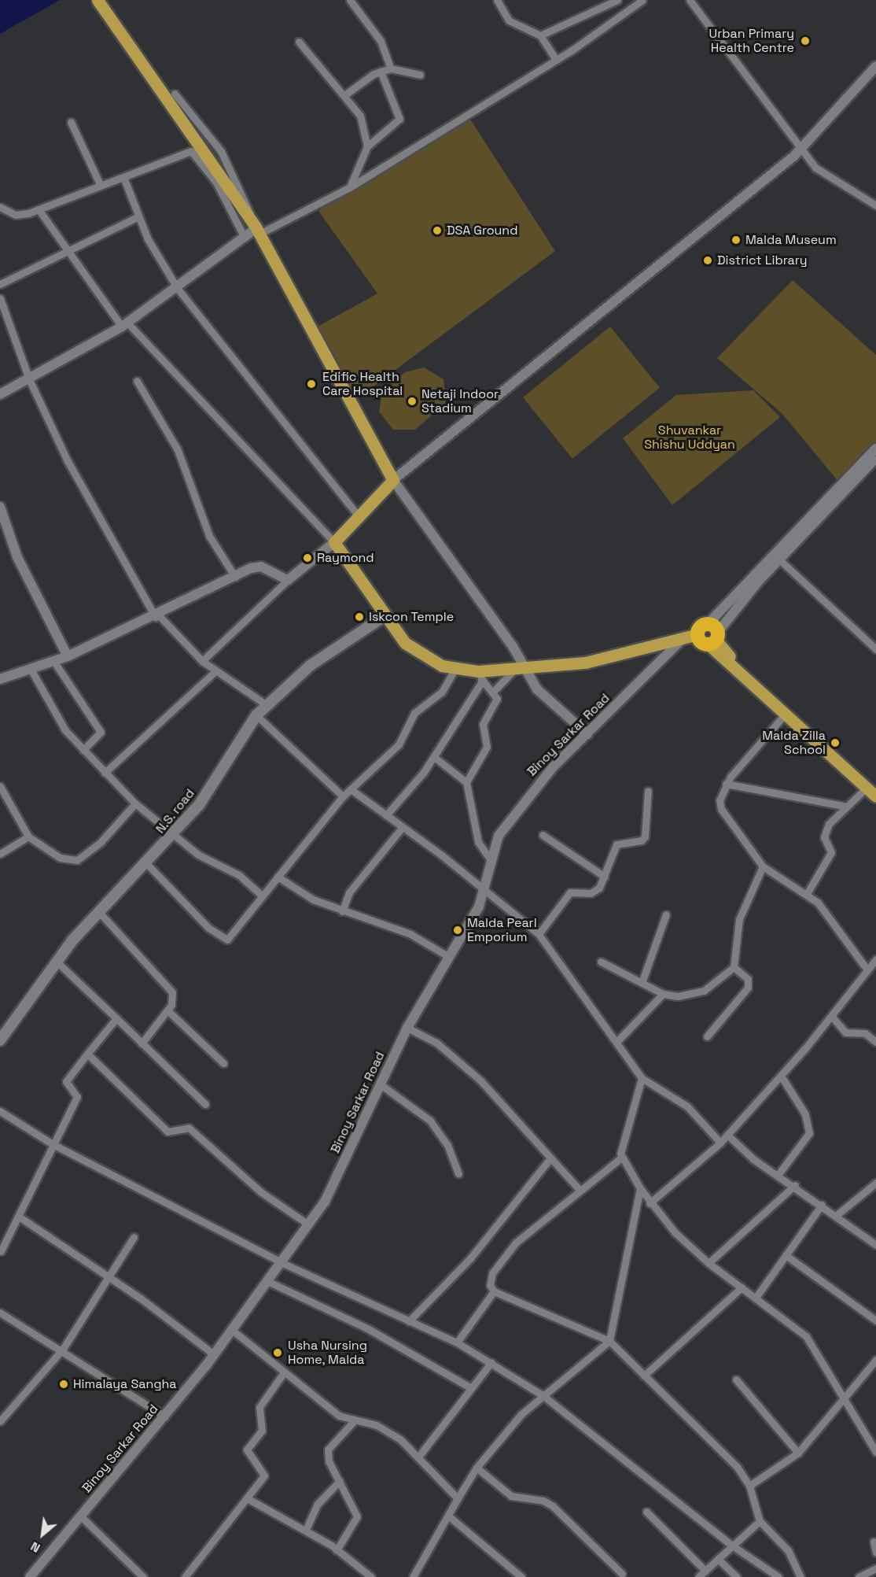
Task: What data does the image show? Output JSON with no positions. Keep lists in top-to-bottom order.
{
  "streets": {
    "main road": ["N.S. road"],
    "street": ["Binoy Sarkar Road"]
  },
  "parks": ["Shuvankar Shishu Uddyan"],
  "places": [
    "Urban Primary Health Centre",
    "DSA Ground",
    "Malda Museum",
    "District Library",
    "Edific Health Care Hospital",
    "Netaji Indoor Stadium",
    "Raymond",
    "Iskcon Temple",
    "Malda Zilla School",
    "Malda Pearl Emporium",
    "Usha Nursing Home, Malda",
    "Himalaya Sangha"
  ],
  "north": "bottom left"
}
